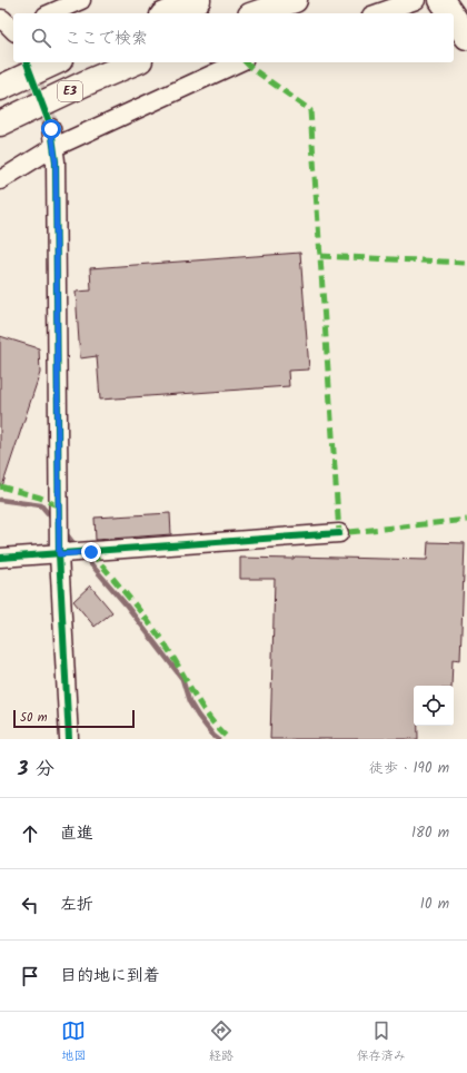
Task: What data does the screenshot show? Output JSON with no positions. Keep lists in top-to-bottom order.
{
  "streets": {
    "main road": ["E3"]
  },
  "scale_bar": "50 m",
  "page": {
    "search": "ここで検索",
    "scale": "50 m",
    "heading": ["3 分", "徒歩 · 190 m"],
    "list": [
      ["直進", "180 m"],
      ["左折", "10 m"],
      "目的地に到着"
    ],
    "nav": ["地図", "経路", "保存済み"]
  }
}
